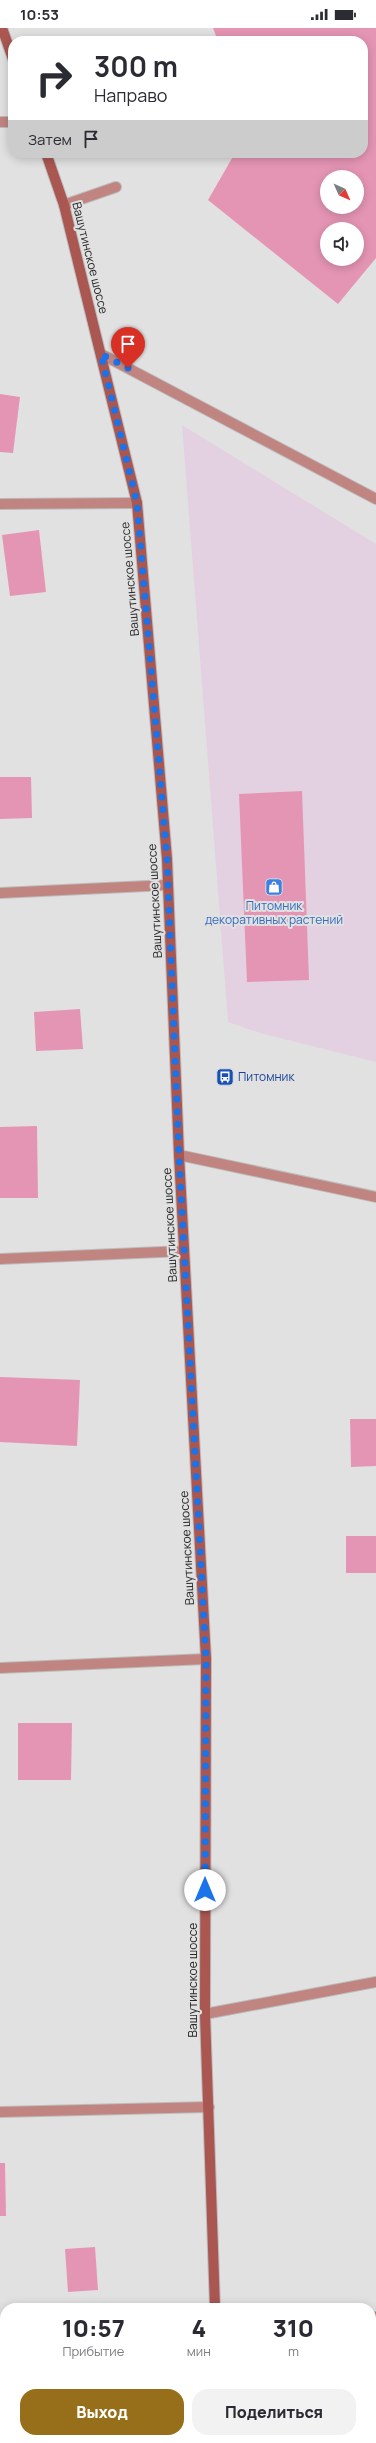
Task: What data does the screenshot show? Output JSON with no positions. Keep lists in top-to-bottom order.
{
  "streets": {
    "street": ["Вашутинское шоссе"]
  },
  "places": {
    "shop": ["Питомник декоративных растений"],
    "bus stop": ["Питомник"]
  },
  "north": "bottom right",
  "page": {
    "status": "10:53",
    "turn": ["300 m", "Направо"],
    "then": "Затем",
    "eta": [
      "10:57",
      "Прибытие",
      "4",
      "мин",
      "310",
      "m"
    ],
    "buttons": ["Выход", "Поделиться"]
  }
}
